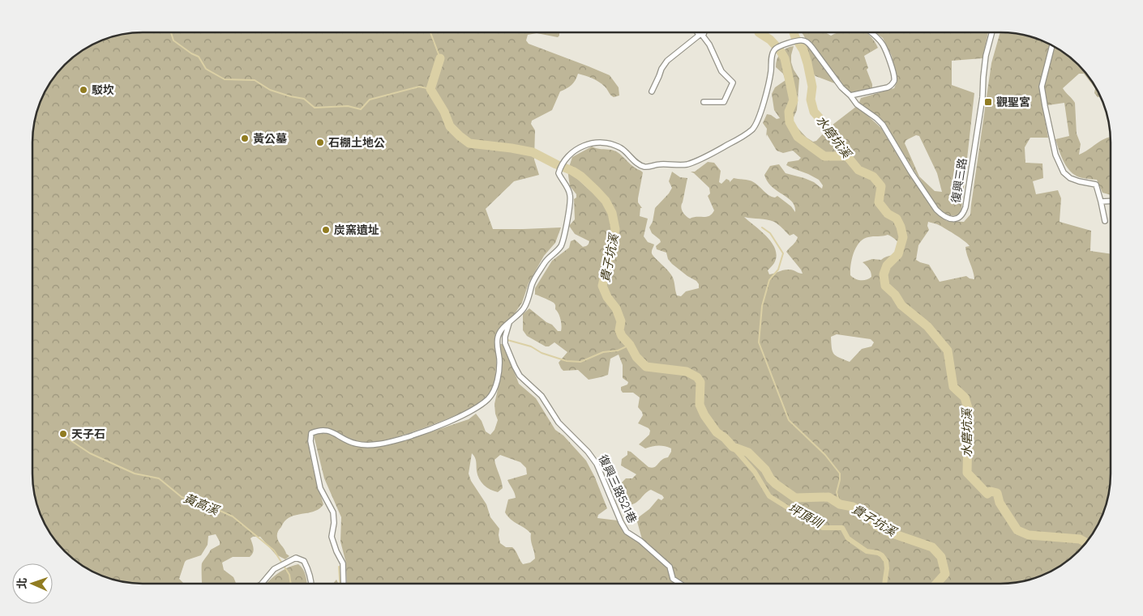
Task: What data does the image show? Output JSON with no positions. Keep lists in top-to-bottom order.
{
  "streets": {
    "street": ["復興三路", "復興三路521巷"]
  },
  "crossings": [
    ["復興三路", "復興三路521巷"]
  ],
  "water": [
    "水磨坑溪",
    "貴子坑溪",
    "黃高溪",
    "坪頂圳"
  ],
  "places": {
    "other": [
      "駁坎",
      "黃公墓",
      "石棚土地公",
      "炭窯遺址",
      "天子石"
    ],
    "transit": ["觀聖宮"]
  },
  "north": "left"
}
